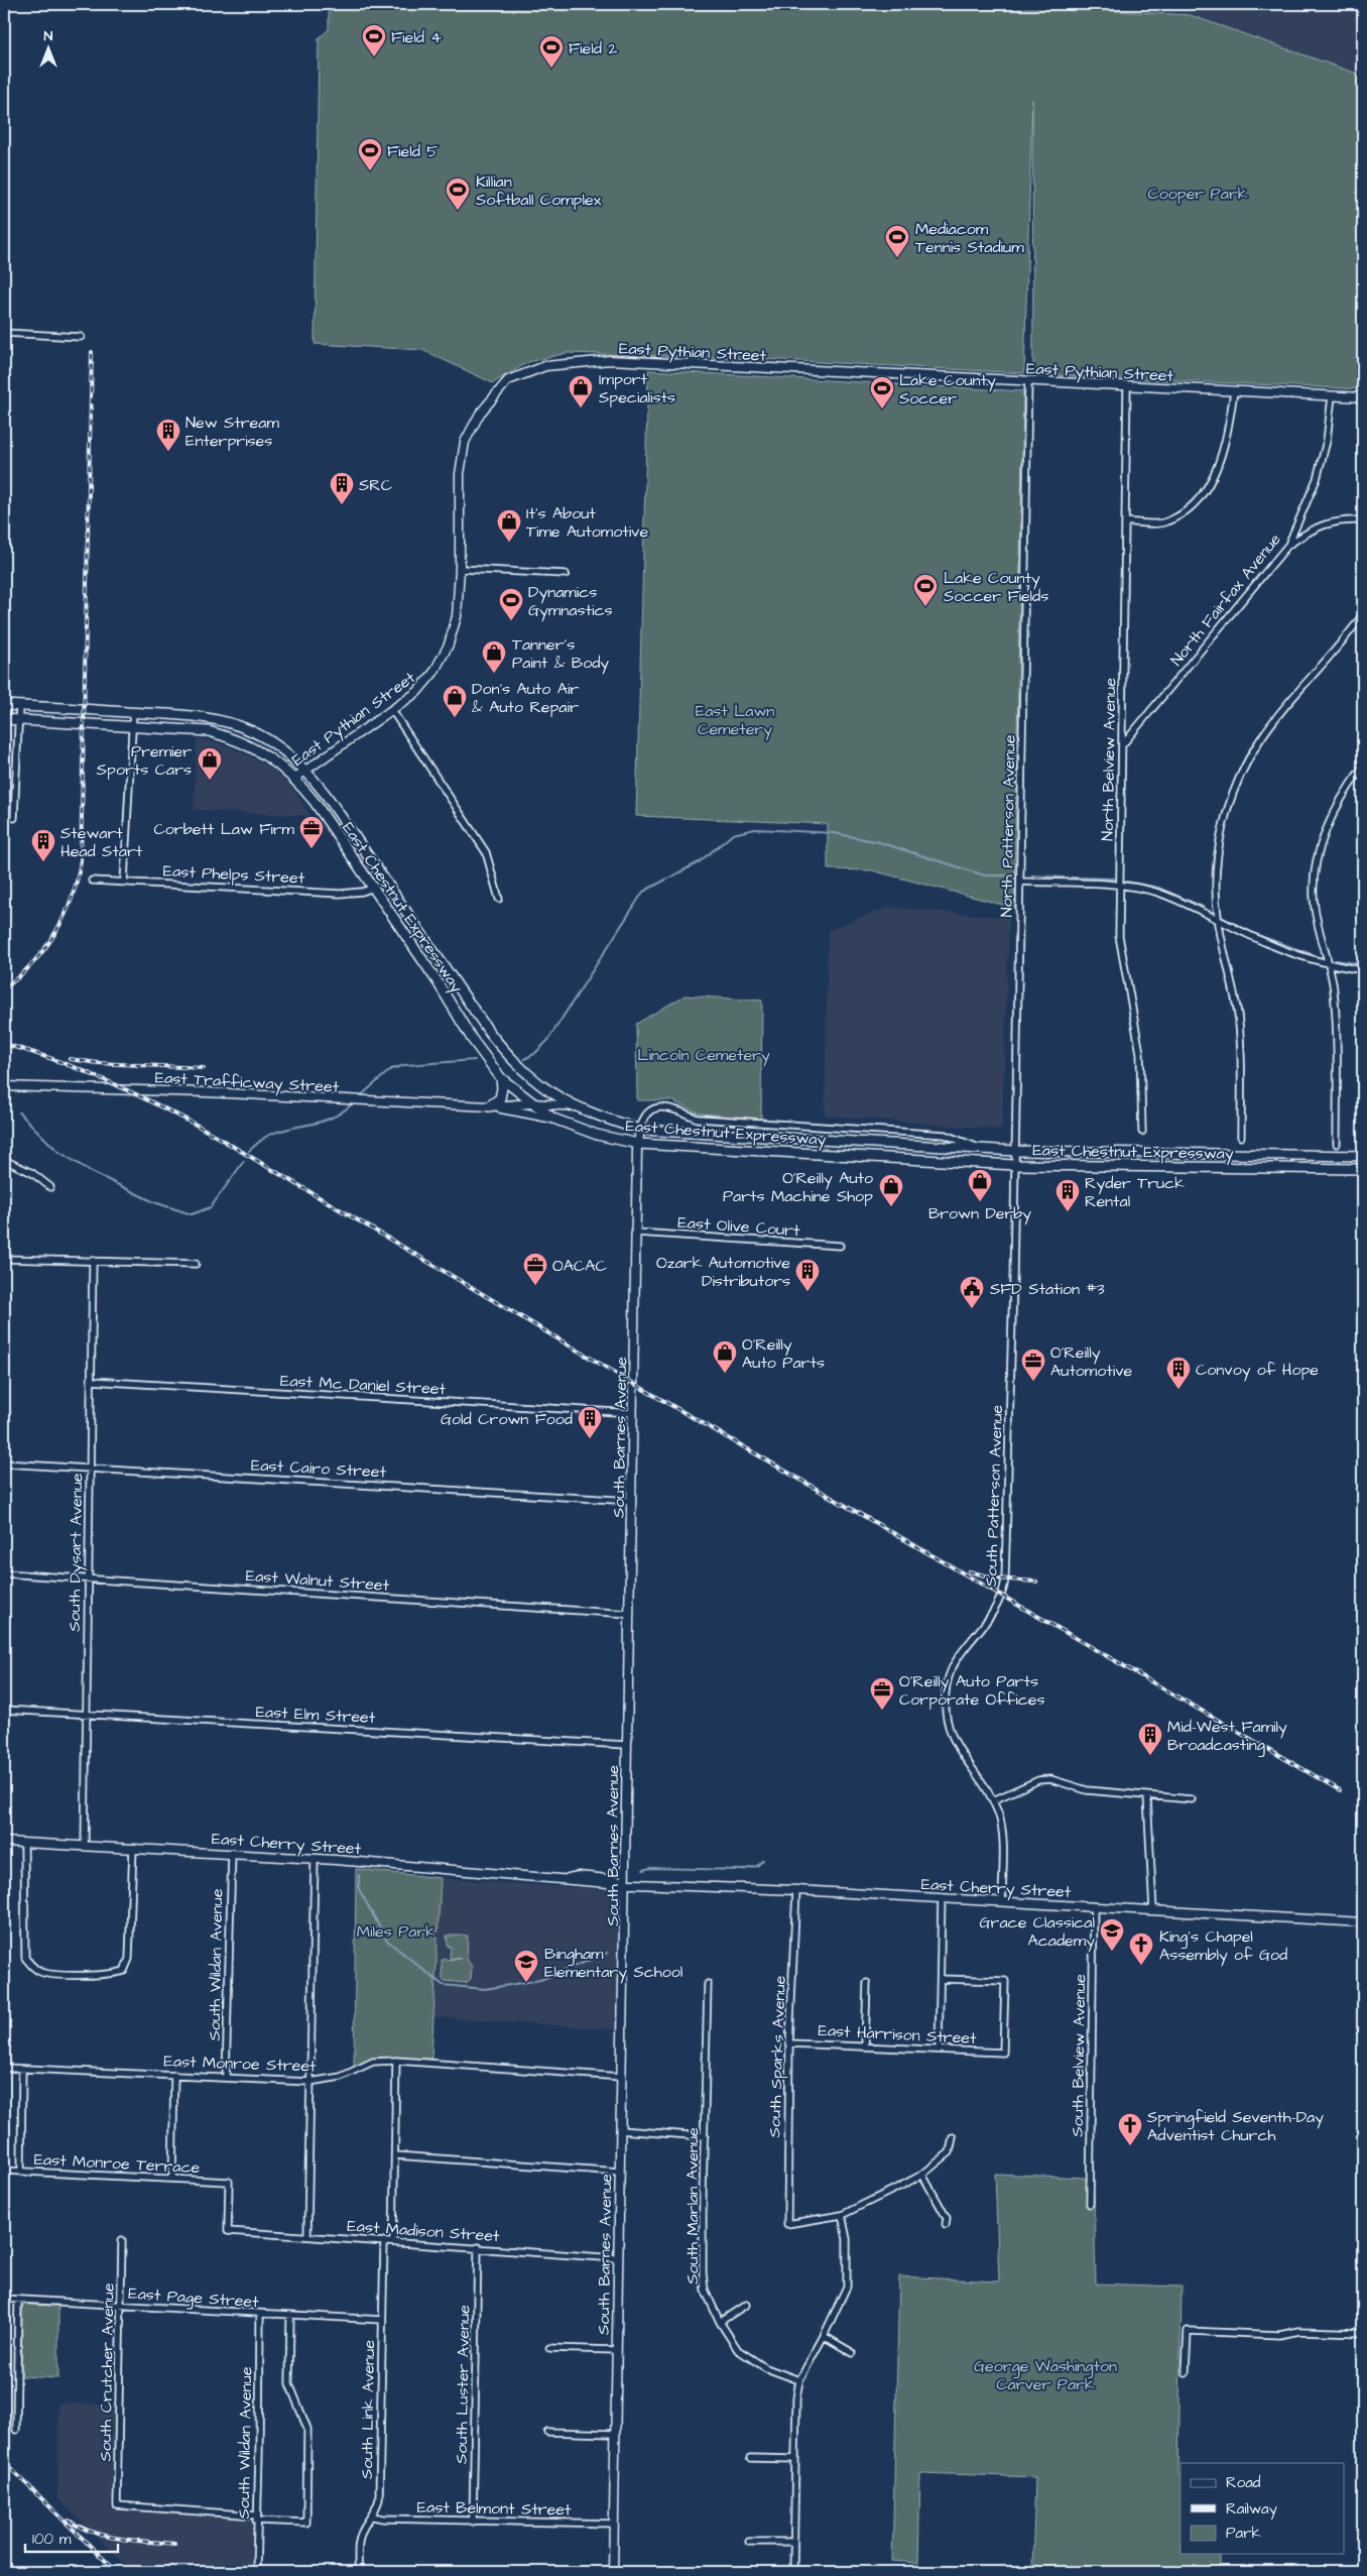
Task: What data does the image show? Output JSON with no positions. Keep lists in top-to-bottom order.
{
  "streets": {
    "main road": ["East Chestnut Expressway"],
    "street": [
      "East Pythian Street",
      "North Fairfax Avenue",
      "North Belview Avenue",
      "North Patterson Avenue",
      "East Phelps Street",
      "East Trafficway Street",
      "East Olive Court",
      "East Mc Daniel Street",
      "South Barnes Avenue",
      "East Cairo Street",
      "South Patterson Avenue",
      "South Dysart Avenue",
      "East Walnut Street",
      "East Elm Street",
      "East Cherry Street",
      "South Wildan Avenue",
      "East Harrison Street",
      "South Belview Avenue",
      "South Sparks Avenue",
      "East Monroe Street",
      "East Monroe Terrace",
      "South Marlan Avenue",
      "East Madison Street",
      "East Page Street",
      "South Crutcher Avenue",
      "South Luster Avenue",
      "South Link Avenue",
      "East Belmont Street"
    ]
  },
  "crossings": [
    ["East Pythian Street", "North Fairfax Avenue"],
    ["East Pythian Street", "North Belview Avenue"],
    ["East Pythian Street", "North Patterson Avenue"],
    ["East Pythian Street", "East Chestnut Expressway"],
    ["North Fairfax Avenue", "North Belview Avenue"],
    ["North Patterson Avenue", "East Chestnut Expressway"],
    ["North Patterson Avenue", "South Patterson Avenue"],
    ["East Phelps Street", "East Chestnut Expressway"],
    ["East Chestnut Expressway", "East Trafficway Street"],
    ["East Chestnut Expressway", "South Barnes Avenue"],
    ["East Olive Court", "South Barnes Avenue"],
    ["East Mc Daniel Street", "South Barnes Avenue"],
    ["East Mc Daniel Street", "South Dysart Avenue"],
    ["South Barnes Avenue", "East Cairo Street"],
    ["South Barnes Avenue", "East Walnut Street"],
    ["South Barnes Avenue", "East Elm Street"],
    ["South Barnes Avenue", "East Cherry Street"],
    ["South Barnes Avenue", "East Monroe Street"],
    ["South Barnes Avenue", "East Madison Street"],
    ["South Barnes Avenue", "East Belmont Street"],
    ["East Cairo Street", "South Dysart Avenue"],
    ["South Patterson Avenue", "East Cherry Street"],
    ["South Dysart Avenue", "East Walnut Street"],
    ["South Dysart Avenue", "East Elm Street"],
    ["South Dysart Avenue", "East Cherry Street"],
    ["East Cherry Street", "South Wildan Avenue"],
    ["East Cherry Street", "South Belview Avenue"],
    ["East Cherry Street", "South Sparks Avenue"],
    ["South Wildan Avenue", "East Monroe Street"],
    ["South Wildan Avenue", "East Page Street"],
    ["South Wildan Avenue", "South Crutcher Avenue"],
    ["East Harrison Street", "South Sparks Avenue"],
    ["East Monroe Terrace", "East Madison Street"],
    ["East Madison Street", "South Luster Avenue"],
    ["East Madison Street", "South Link Avenue"],
    ["East Page Street", "South Crutcher Avenue"],
    ["East Page Street", "South Link Avenue"],
    ["South Luster Avenue", "East Belmont Street"],
    ["South Link Avenue", "East Belmont Street"]
  ],
  "parks": [
    "Cooper Park",
    "East Lawn Cemetery",
    "Lincoln Cemetery",
    "Miles Park",
    "George Washington Carver Park"
  ],
  "places": {
    "sports": [
      "Field 4",
      "Field 2",
      "Field 5",
      "Killian Softball Complex",
      "Mediacom Tennis Stadium",
      "Lake County Soccer",
      "Lake County Soccer Fields",
      "Dynamics Gymnastics"
    ],
    "shop": [
      "Import Specialists",
      "It's About Time Automotive",
      "Tanner's Paint & Body",
      "Don's Auto Air & Auto Repair",
      "Premier Sports Cars",
      "Brown Derby",
      "O'Reilly Auto Parts Machine Shop",
      "O'Reilly Auto Parts"
    ],
    "building": [
      "New Stream Enterprises",
      "SRC",
      "Stewart Head Start",
      "Ryder Truck Rental",
      "Ozark Automotive Distributors",
      "Convoy of Hope",
      "Gold Crown Food",
      "Mid-West Family Broadcasting"
    ],
    "office": [
      "Corbett Law Firm",
      "OACAC",
      "O'Reilly Automotive",
      "O'Reilly Auto Parts Corporate Offices"
    ],
    "public building": ["SFD Station #3"],
    "school or university": ["Grace Classical Academy", "Bingham Elementary School"],
    "church": ["King's Chapel Assembly of God", "Springfield Seventh-Day Adventist Church"]
  },
  "legend": ["Road", "Railway", "Park"],
  "scale_bar": "100 m",
  "north": "top"
}
